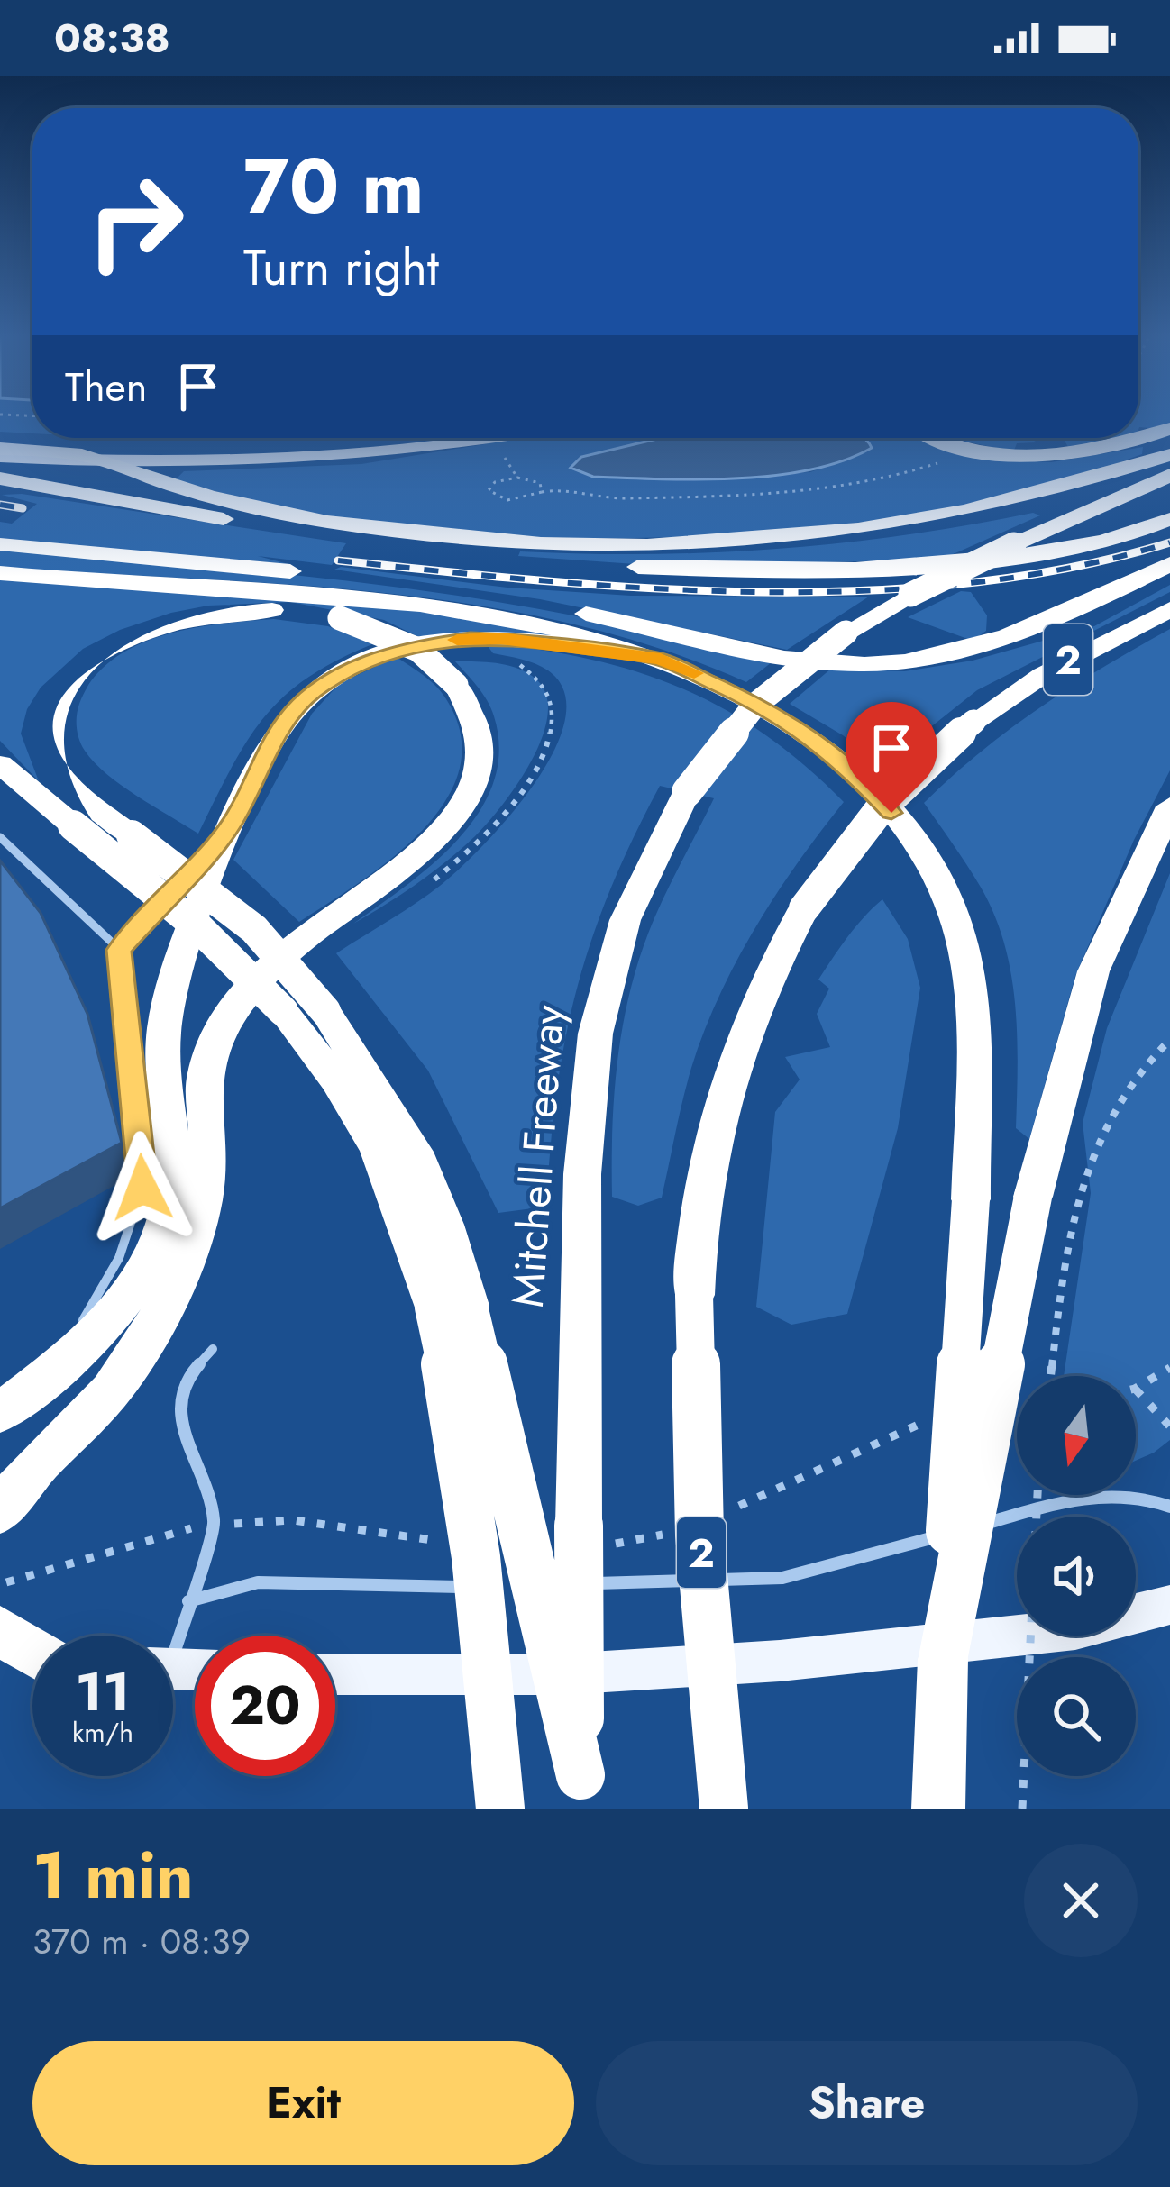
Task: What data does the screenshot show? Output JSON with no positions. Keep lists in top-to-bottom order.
{
  "streets": {
    "highway": ["2", "Mitchell Freeway"]
  },
  "north": "bottom",
  "page": {
    "status": "08:38",
    "turn": ["70 m", "Turn right"],
    "then": "Then",
    "speed": "11 km/h",
    "limit": "20",
    "heading": ["1 min", "370 m · 08:39"],
    "buttons": ["Exit", "Share"]
  }
}
